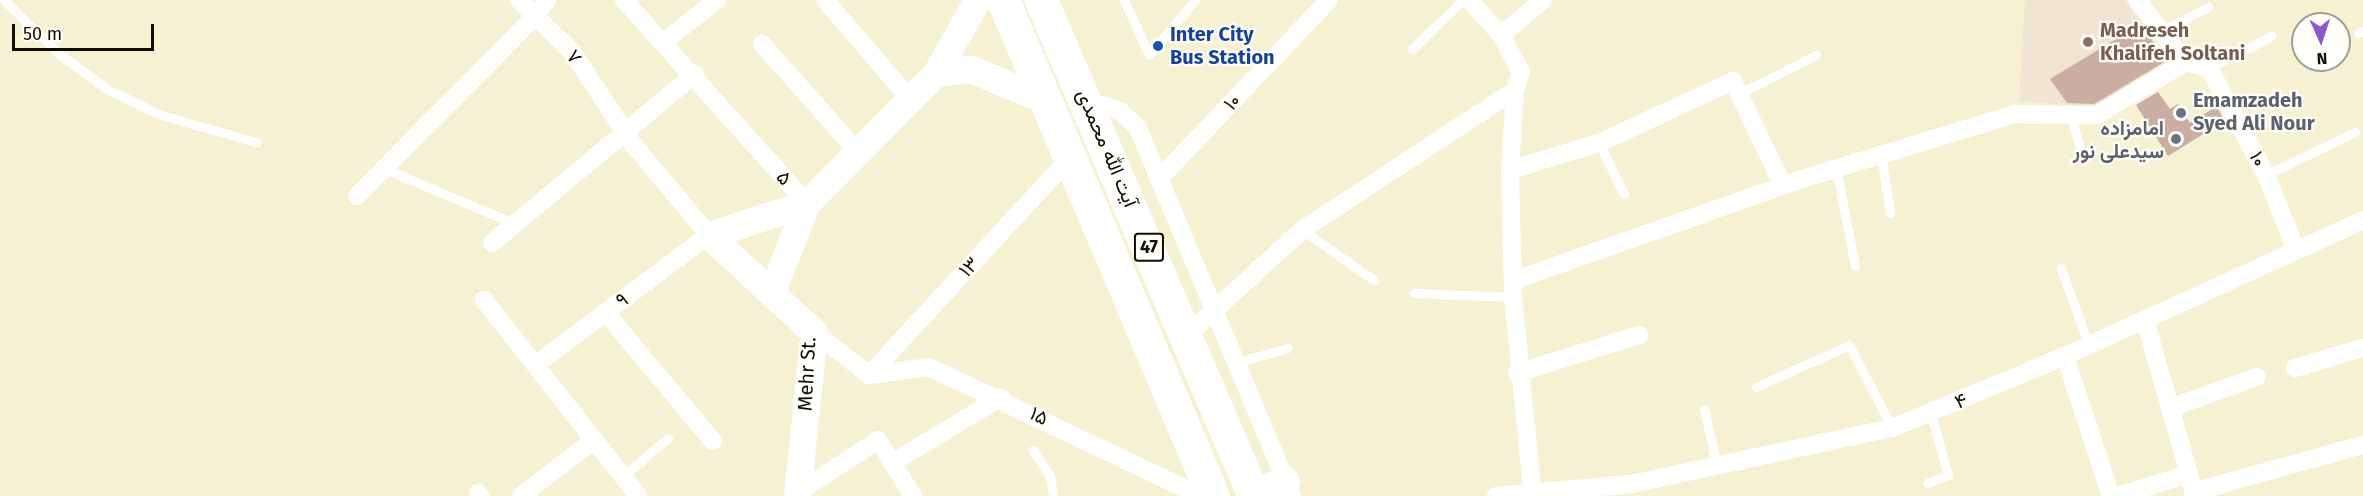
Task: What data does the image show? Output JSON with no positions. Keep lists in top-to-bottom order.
{
  "streets": {
    "highway": ["آیت الله محمدی", "47"],
    "street": [
      "۷",
      "۱۰",
      "۵",
      "۱۳",
      "۹",
      "Mehr St.",
      "۴",
      "۱۵"
    ]
  },
  "crossings": [
    ["۷", "۵"],
    ["۷", "۹"],
    ["۷", "Mehr St."],
    ["۱۰", "۴"],
    ["آیت الله محمدی", "۱۳"],
    ["۵", "۹"],
    ["۱۳", "۱۵"]
  ],
  "places": [
    "Madreseh Khalifeh Soltani",
    "Inter City Bus Station",
    "Emamzadeh Syed Ali Nour",
    "امامزاده سیدعلی نور"
  ],
  "scale_bar": "50 m",
  "north": "bottom"
}
